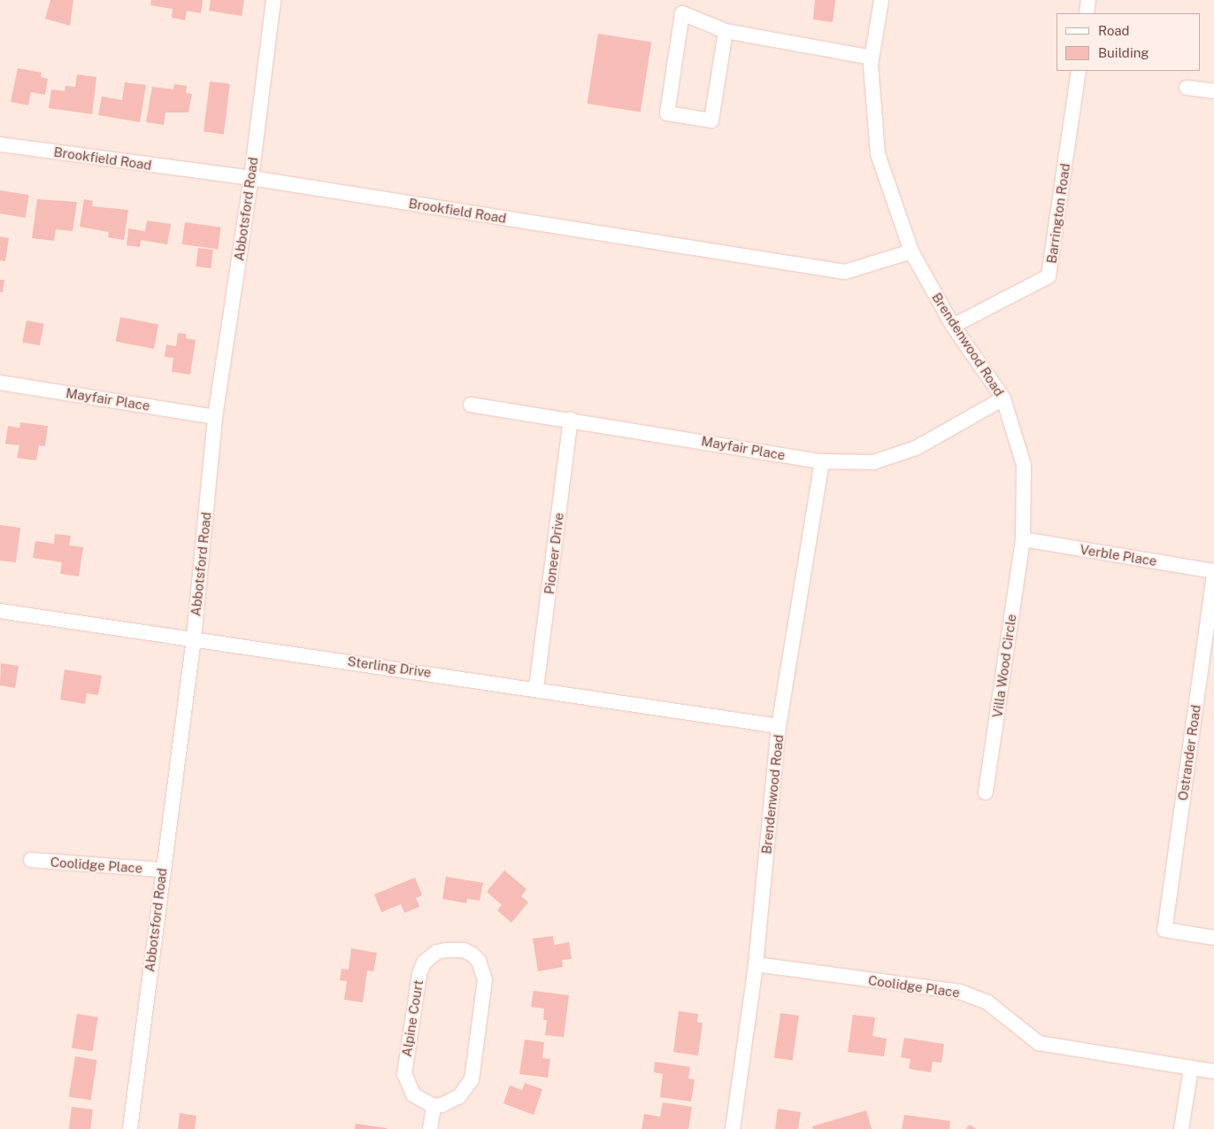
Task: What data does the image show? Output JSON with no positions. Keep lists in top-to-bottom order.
{
  "streets": {
    "street": [
      "Brookfield Road",
      "Abbotsford Road",
      "Barrington Road",
      "Brendenwood Road",
      "Mayfair Place",
      "Pioneer Drive",
      "Verble Place",
      "Villa Wood Circle",
      "Sterling Drive",
      "Ostrander Road",
      "Coolidge Place",
      "Alpine Court"
    ]
  },
  "crossings": [
    ["Brookfield Road", "Abbotsford Road"],
    ["Brookfield Road", "Brendenwood Road"],
    ["Abbotsford Road", "Mayfair Place"],
    ["Abbotsford Road", "Sterling Drive"],
    ["Abbotsford Road", "Coolidge Place"],
    ["Barrington Road", "Brendenwood Road"],
    ["Brendenwood Road", "Mayfair Place"],
    ["Brendenwood Road", "Verble Place"],
    ["Brendenwood Road", "Villa Wood Circle"],
    ["Brendenwood Road", "Sterling Drive"],
    ["Brendenwood Road", "Coolidge Place"],
    ["Mayfair Place", "Pioneer Drive"],
    ["Pioneer Drive", "Sterling Drive"],
    ["Verble Place", "Villa Wood Circle"]
  ],
  "legend": ["Road", "Building"]
}
